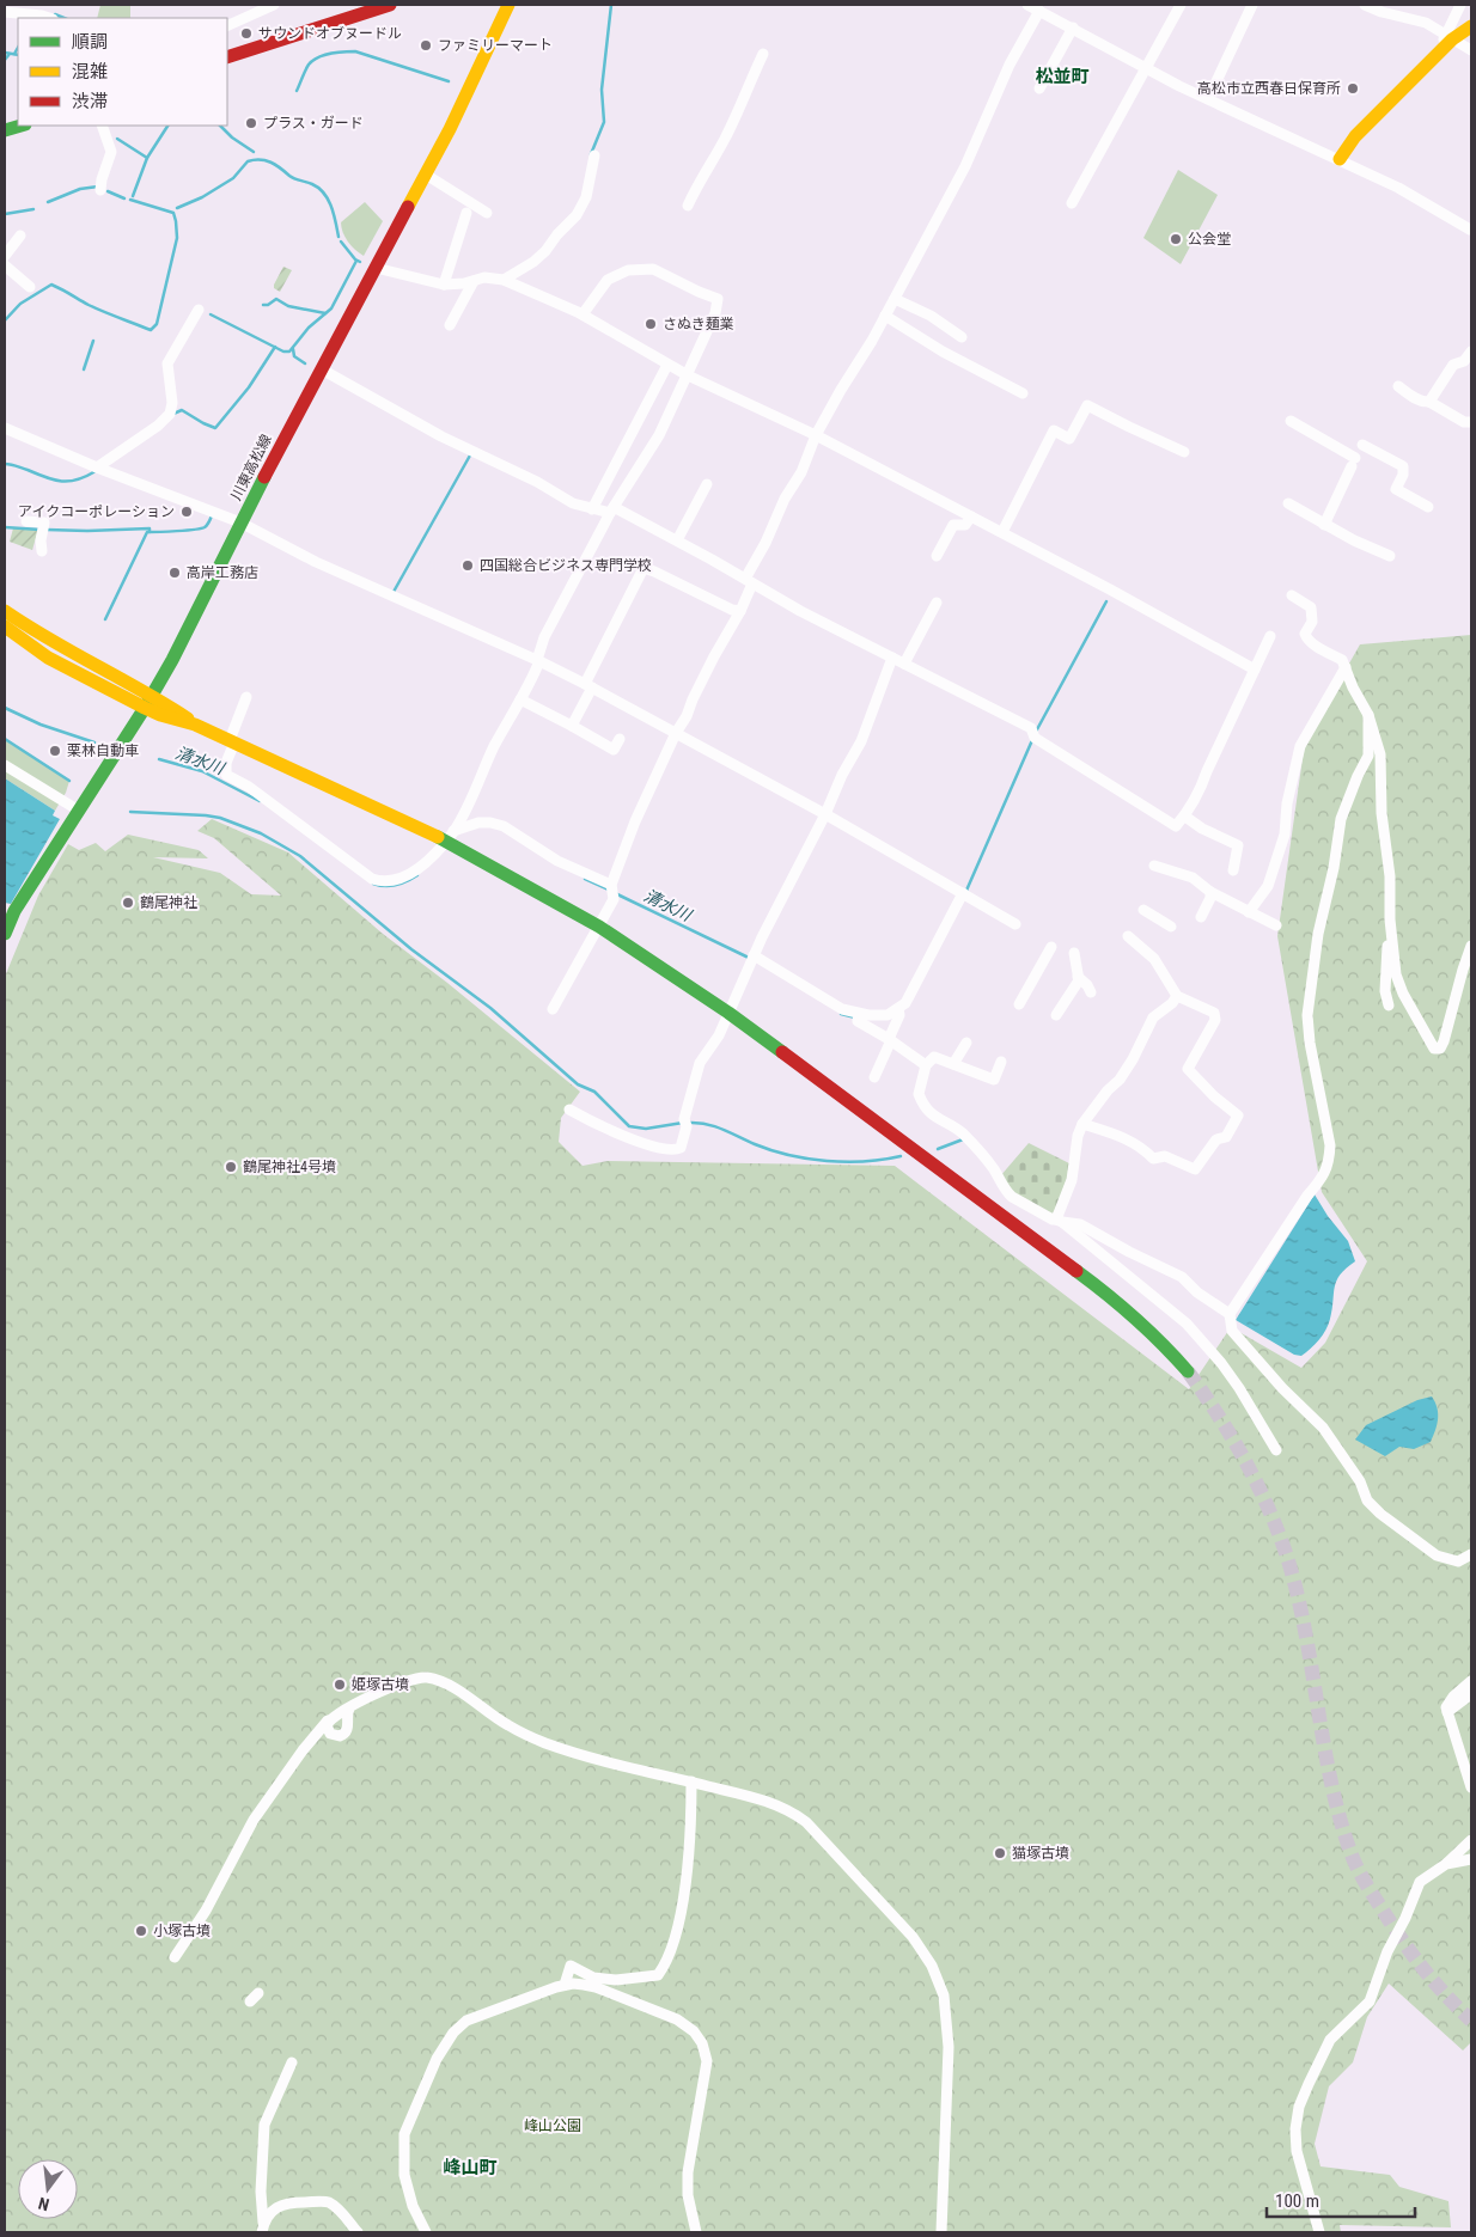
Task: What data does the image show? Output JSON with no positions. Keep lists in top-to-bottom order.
{
  "streets": {
    "street": ["川東高松線"]
  },
  "districts": ["松並町", "峰山町"],
  "water": ["清水川"],
  "parks": ["峰山公園"],
  "places": [
    "サウンドオブヌードル",
    "ファミリーマート",
    "高松市立西春日保育所",
    "プラス・ガード",
    "公会堂",
    "さぬき麺業",
    "アイクコーポレーション",
    "四国総合ビジネス専門学校",
    "高岸工務店",
    "栗林自動車",
    "鶴尾神社",
    "鶴尾神社4号墳",
    "姫塚古墳",
    "猫塚古墳",
    "小塚古墳"
  ],
  "legend": ["順調", "混雑", "渋滞"],
  "scale_bar": "100 m",
  "north": "bottom"
}
